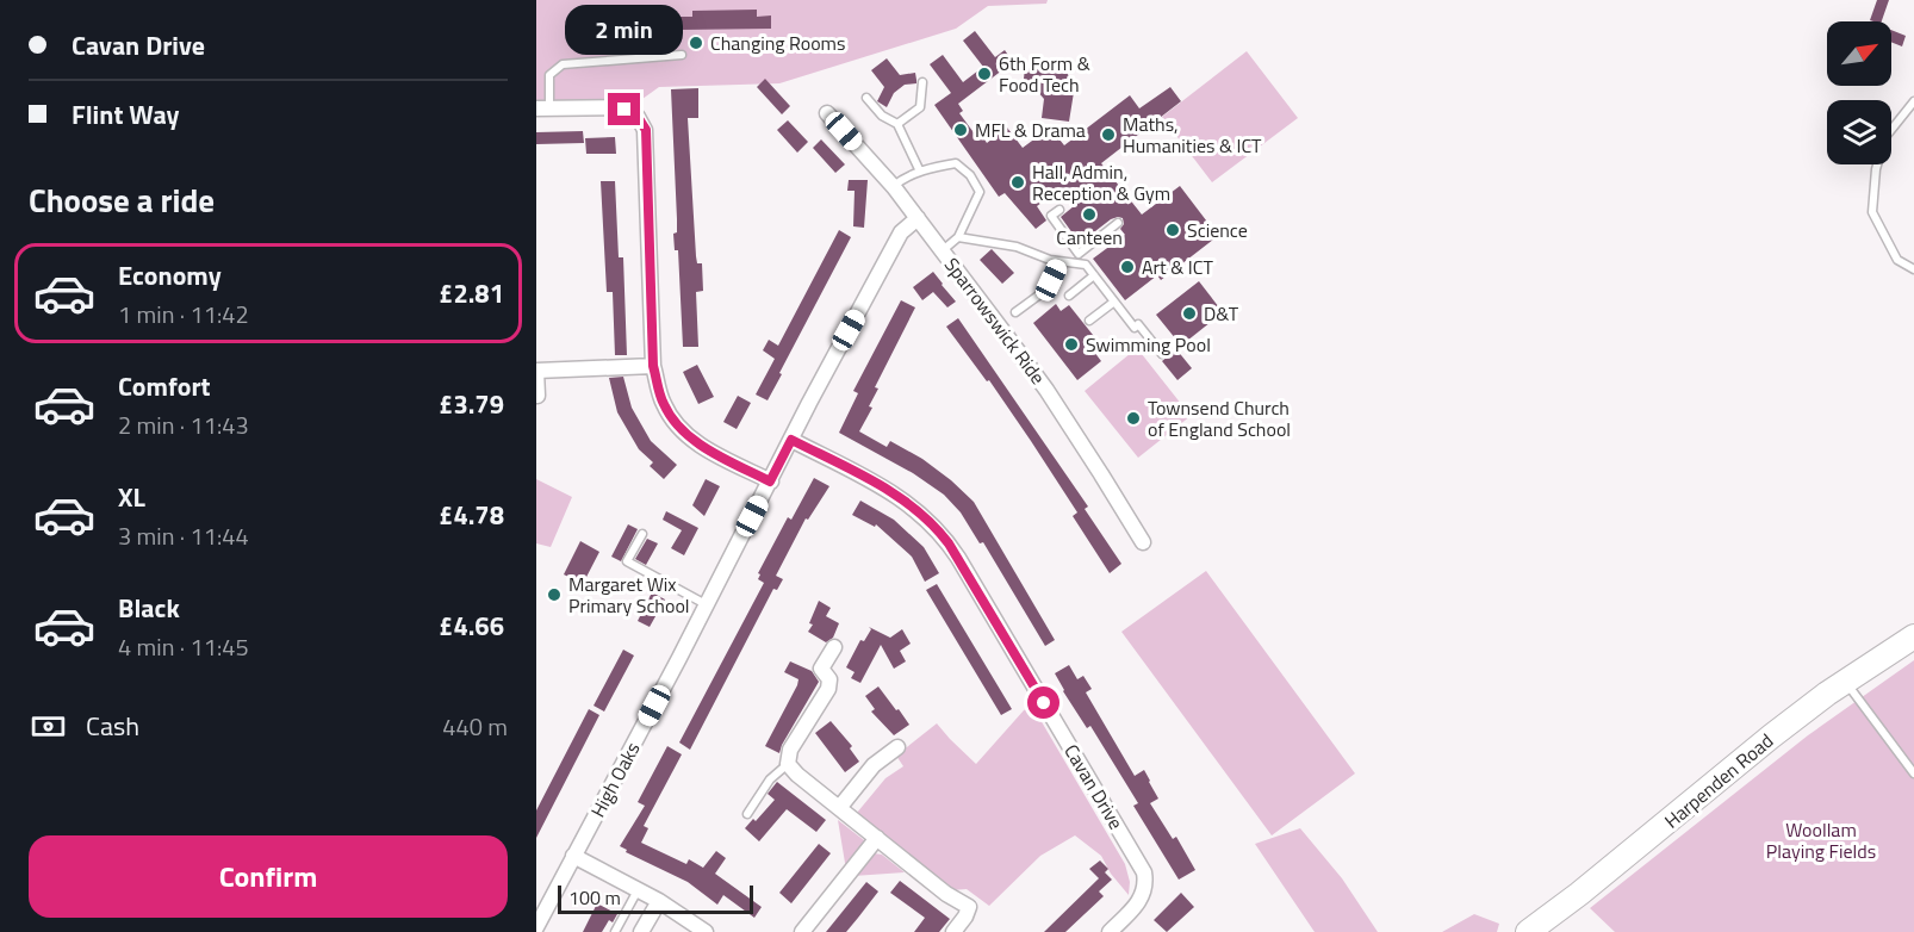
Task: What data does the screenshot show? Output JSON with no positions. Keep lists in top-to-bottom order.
{
  "streets": {
    "main road": ["Harpenden Road"],
    "street": ["Sparrowswick Ride", "High Oaks", "Cavan Drive"]
  },
  "crossings": [
    ["Sparrowswick Ride", "High Oaks"],
    ["High Oaks", "Cavan Drive"]
  ],
  "parks": ["Woollam Playing Fields"],
  "places": [
    "Changing Rooms",
    "6th Form & Food Tech",
    "MFL & Drama",
    "Maths, Humanities & ICT",
    "Hall, Admin, Reception & Gym",
    "Canteen",
    "Science",
    "Art & ICT",
    "D&T",
    "Swimming Pool",
    "Townsend Church of England School",
    "Margaret Wix Primary School"
  ],
  "scale_bar": "100 m",
  "north": "top right",
  "page": {
    "banner": ["Cavan Drive", "Flint Way"],
    "bubble": "2 min",
    "heading": "Choose a ride",
    "list": [
      {
        "name": "Economy",
        "note": "1 min · 11:42",
        "value": "£2.81"
      },
      {
        "name": "Comfort",
        "note": "2 min · 11:43",
        "value": "£3.79"
      },
      {
        "name": "XL",
        "note": "3 min · 11:44",
        "value": "£4.78"
      },
      {
        "name": "Black",
        "note": "4 min · 11:45",
        "value": "£4.66"
      }
    ],
    "pay": ["Cash", "440 m"],
    "buttons": "Confirm",
    "scale": "100 m"
  }
}
